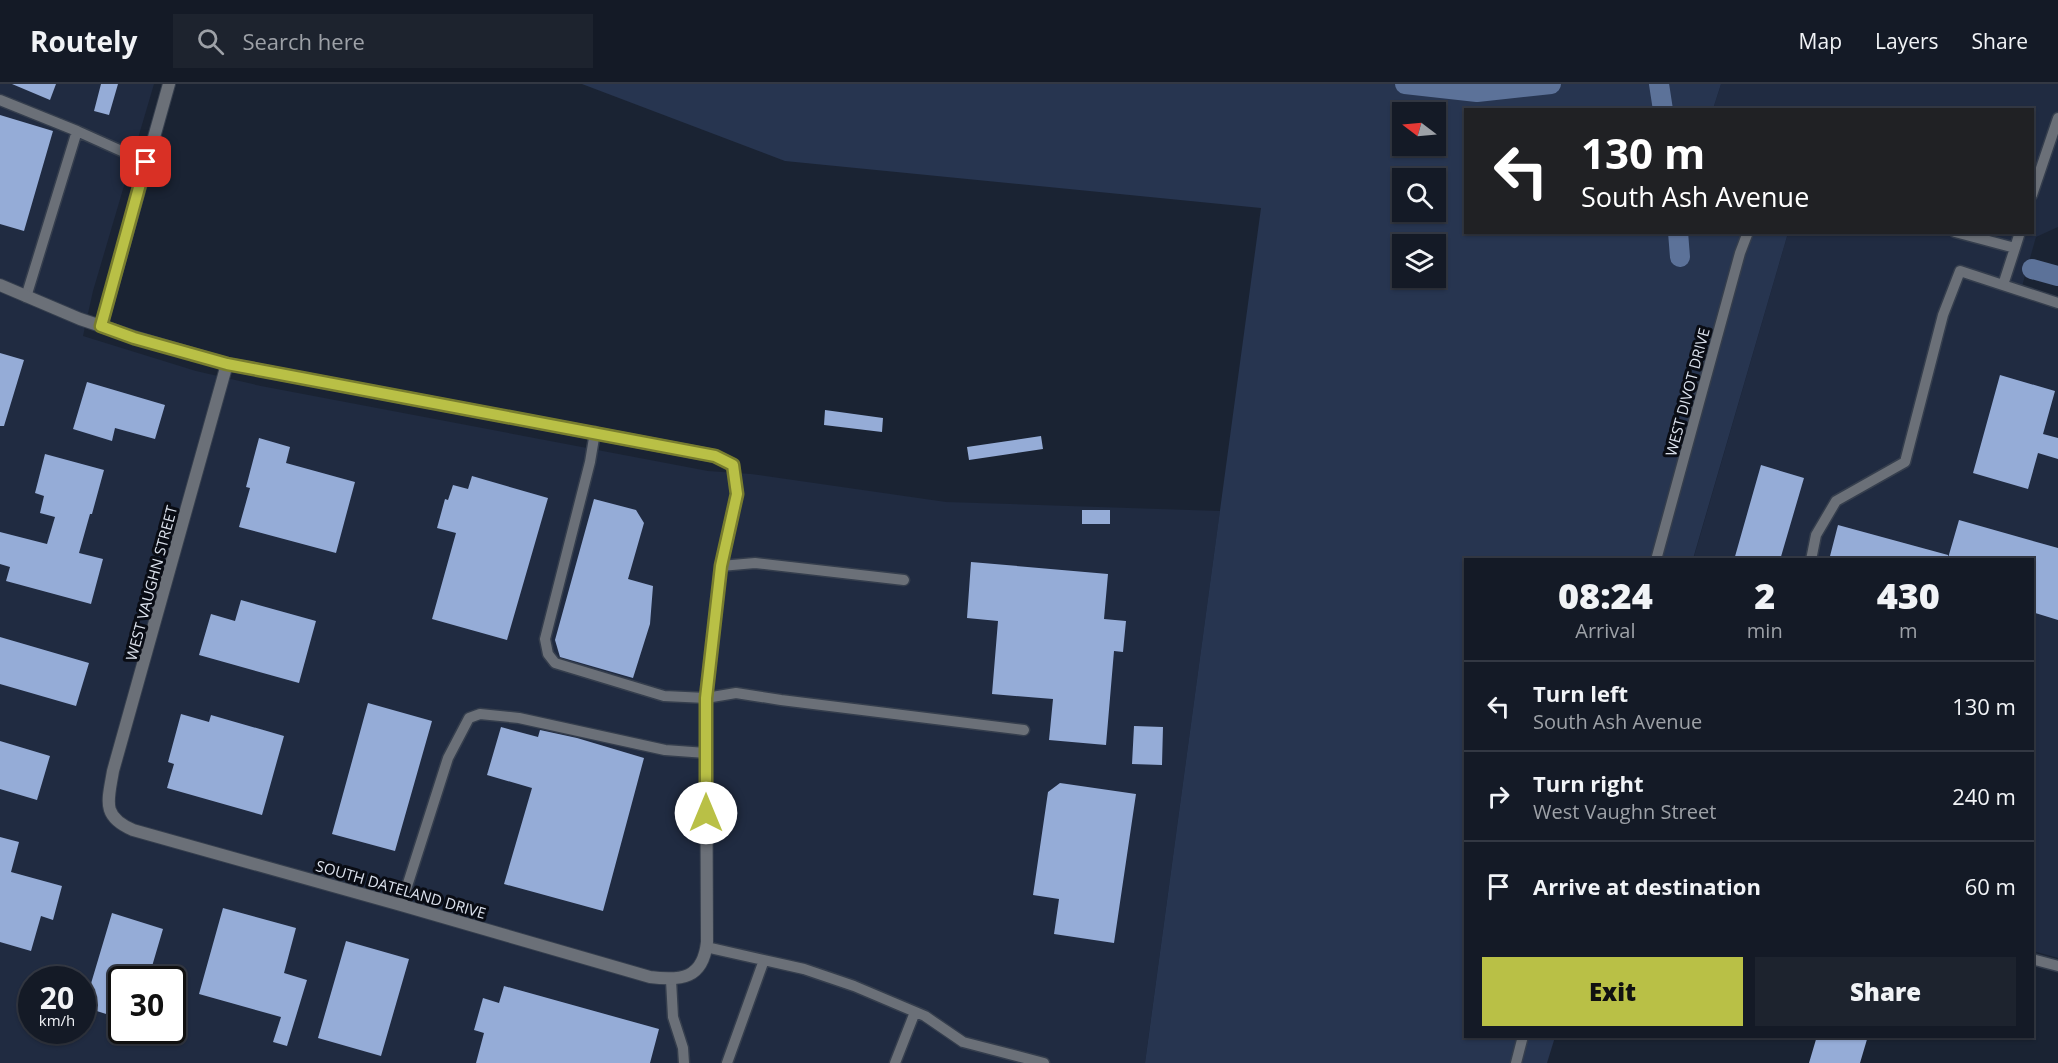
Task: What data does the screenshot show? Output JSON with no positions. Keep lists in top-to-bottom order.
{
  "streets": {
    "street": ["WEST VAUGHN STREET", "SOUTH DATELAND DRIVE"],
    "lane": ["WEST DIVOT DRIVE"]
  },
  "crossings": [
    ["WEST VAUGHN STREET", "SOUTH DATELAND DRIVE"]
  ],
  "north": "left",
  "page": {
    "header": "Routely",
    "search": "Search here",
    "nav": ["Map", "Layers", "Share"],
    "turn": ["130 m", "South Ash Avenue"],
    "eta": [
      "08:24",
      "Arrival",
      "2",
      "min",
      "430",
      "m"
    ],
    "list": [
      {
        "name": "Turn left",
        "note": "South Ash Avenue",
        "value": "130 m"
      },
      {
        "name": "Turn right",
        "note": "West Vaughn Street",
        "value": "240 m"
      },
      {
        "name": "Arrive at destination",
        "value": "60 m"
      }
    ],
    "buttons": ["Exit", "Share"],
    "speed": "20 km/h",
    "limit": "30"
  }
}
